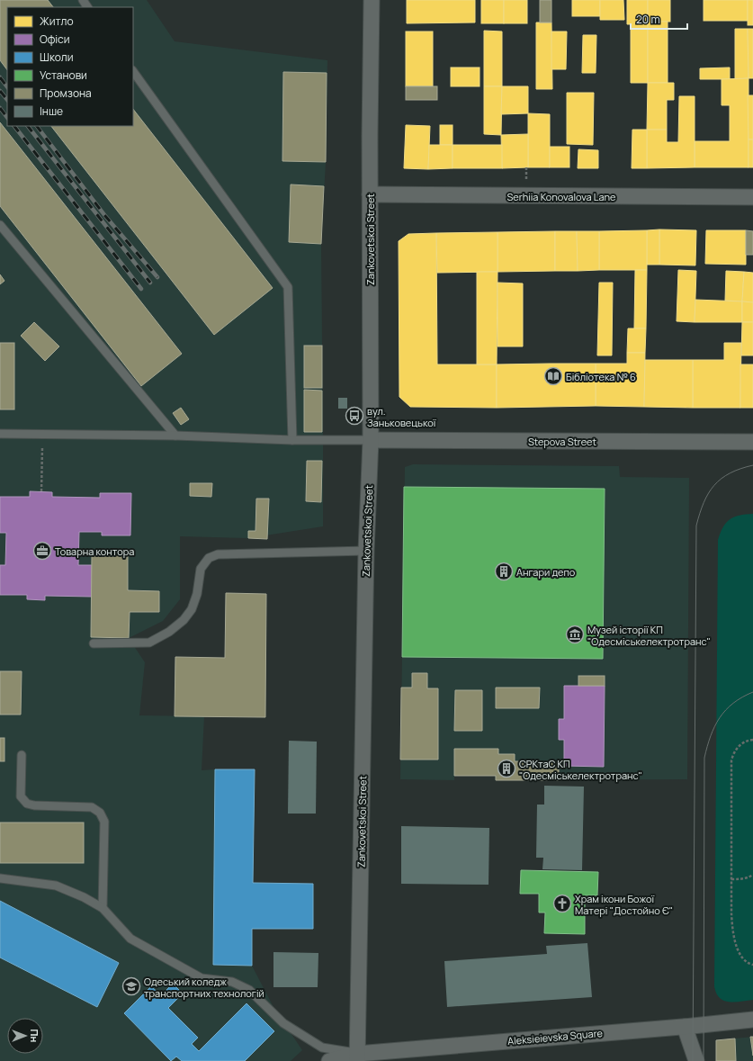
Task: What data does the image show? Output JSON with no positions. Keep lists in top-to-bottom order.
{
  "streets": {
    "street": [
      "Serhiia Konovalova Lane",
      "Zankovetskoi Street",
      "Stepova Street",
      "Aleksieievska Square"
    ]
  },
  "crossings": [
    ["Serhiia Konovalova Lane", "Zankovetskoi Street"],
    ["Zankovetskoi Street", "Stepova Street"],
    ["Zankovetskoi Street", "Aleksieievska Square"]
  ],
  "places": {
    "library": ["Бібліотека № 6"],
    "bus stop": ["вул. Заньковецької"],
    "office": ["Товарна контора"],
    "building": ["Ангари депо", "СРКтаС КП \"Одесміськелектротранс\""],
    "museum": ["Музей історії КП \"Одесміськелектротранс\""],
    "church": ["Храм ікони Божої Матері \"Достойно Є\""],
    "school or university": ["Одеський коледж транспортних технологій"]
  },
  "legend": [
    "Житло",
    "Офіси",
    "Школи",
    "Установи",
    "Промзона",
    "Інше"
  ],
  "scale_bar": "20 m",
  "north": "right"
}
